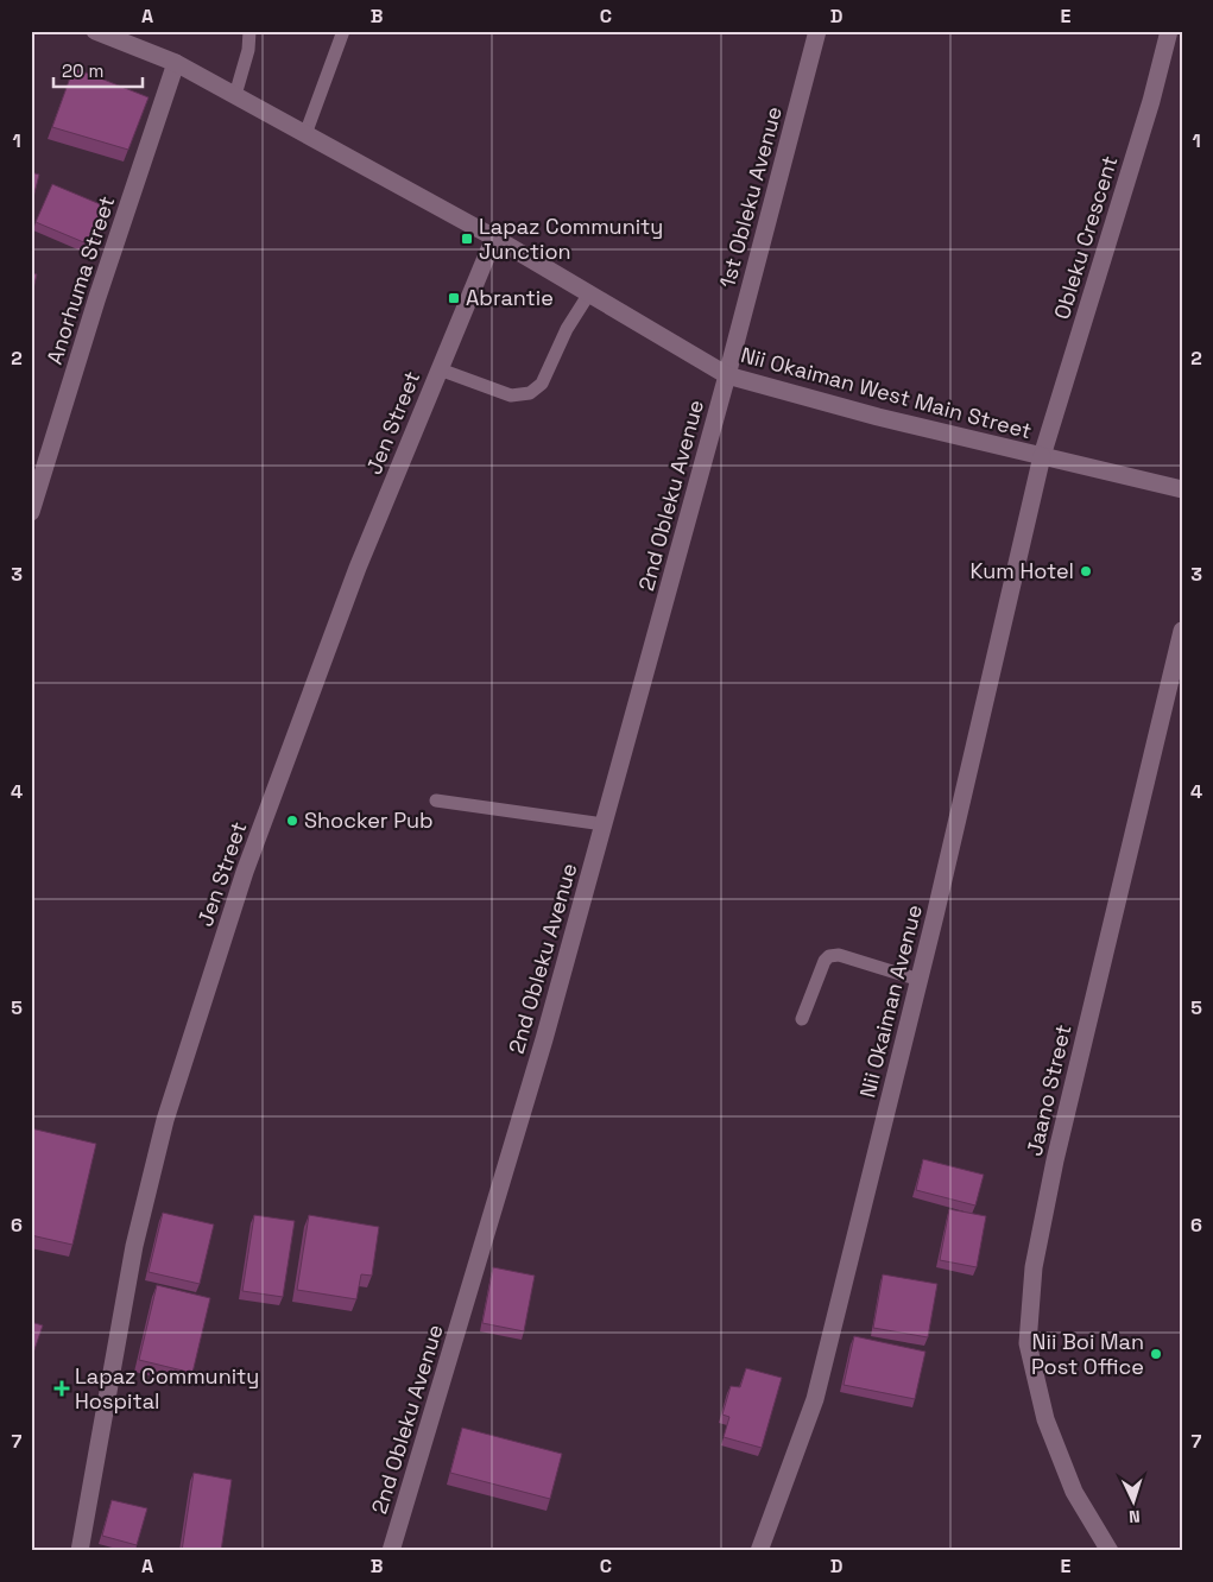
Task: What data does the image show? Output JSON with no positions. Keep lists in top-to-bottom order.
{
  "streets": {
    "street": [
      "1st Obleku Avenue",
      "Obleku Crescent",
      "Anorhuma Street",
      "Nii Okaiman West Main Street",
      "Jen Street",
      "2nd Obleku Avenue",
      "Nii Okaiman Avenue",
      "Jaano Street"
    ]
  },
  "crossings": [
    ["1st Obleku Avenue", "Nii Okaiman West Main Street"],
    ["1st Obleku Avenue", "2nd Obleku Avenue"],
    ["Obleku Crescent", "Nii Okaiman West Main Street"],
    ["Obleku Crescent", "Nii Okaiman Avenue"],
    ["Anorhuma Street", "Nii Okaiman West Main Street"],
    ["Nii Okaiman West Main Street", "Jen Street"],
    ["Nii Okaiman West Main Street", "2nd Obleku Avenue"],
    ["Nii Okaiman West Main Street", "Nii Okaiman Avenue"]
  ],
  "places": {
    "transit": ["Lapaz Community Junction", "Abrantie"],
    "other": ["Kum Hotel", "Shocker Pub", "Nii Boi Man Post Office"],
    "health": ["Lapaz Community Hospital"]
  },
  "scale_bar": "20 m",
  "north": "bottom",
  "grid": {
    "columns": [
      "A",
      "B",
      "C",
      "D",
      "E"
    ],
    "rows": [
      "1",
      "2",
      "3",
      "4",
      "5",
      "6",
      "7"
    ]
  }
}
